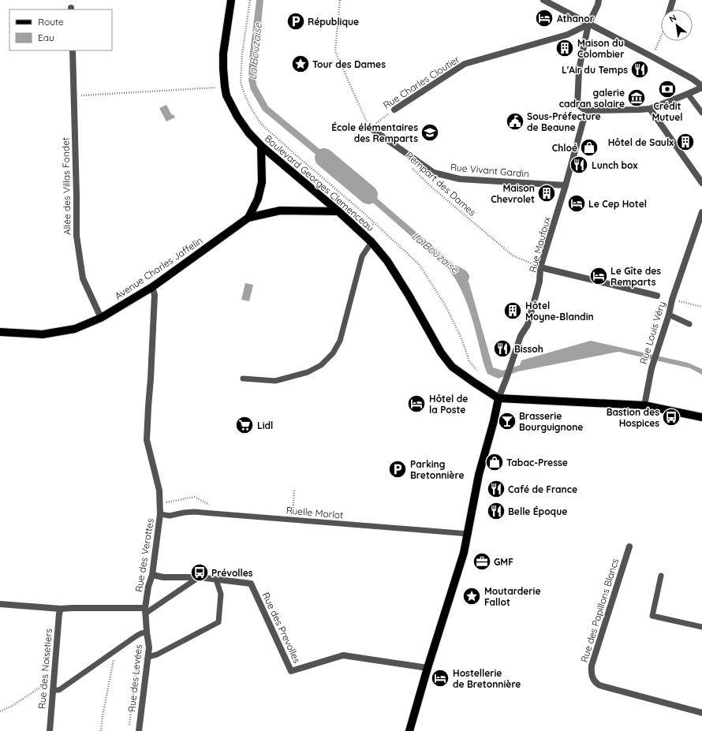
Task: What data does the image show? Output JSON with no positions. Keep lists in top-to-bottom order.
{
  "streets": {
    "main road": ["Boulevard Georges Clemenceau", "Avenue Charles Jaffelin"],
    "street": [
      "Rue Charles Cloutier",
      "Rue Vivant Gardin",
      "Allée des Villas Fondet",
      "Rue Maufoux",
      "Rue Louis Véry",
      "Rue des Verottes",
      "Rue des Papillons Blancs",
      "Rue des Prevolles",
      "Rue des Noisetiers",
      "Rue des Levées"
    ],
    "lane": ["Ruelle Morlot"],
    "path": ["Rempart des Dames"]
  },
  "crossings": [
    ["Rue Charles Cloutier", "Rue Vivant Gardin"],
    ["Rue Vivant Gardin", "Rue Maufoux"],
    ["Boulevard Georges Clemenceau", "Rue Maufoux"],
    ["Rempart des Dames", "Rue Maufoux"],
    ["Allée des Villas Fondet", "Avenue Charles Jaffelin"],
    ["Avenue Charles Jaffelin", "Rue des Verottes"],
    ["Ruelle Morlot", "Rue des Verottes"],
    ["Rue des Verottes", "Rue des Prevolles"],
    ["Rue des Verottes", "Rue des Levées"]
  ],
  "water": ["La Bouzaise"],
  "places": {
    "hotel": [
      "Athanor",
      "Le Cep Hotel",
      "Le Gîte des Remparts",
      "Hôtel de la Poste",
      "Hostellerie de Bretonnière"
    ],
    "parking": ["République", "Parking Bretonnière"],
    "building": [
      "Maison du Colombier",
      "Hôtel de Saulx",
      "Maison Chevrolet",
      "Hôtel Moyne-Blandin"
    ],
    "place": ["Tour des Dames", "Moutarderie Fallot"],
    "restaurant": [
      "L'Air du Temps",
      "Lunch box",
      "Bissoh",
      "Café de France",
      "Belle Époque"
    ],
    "bank": ["Crédit Mutuel"],
    "museum": ["galerie cadran solaire"],
    "public building": ["Sous-Préfecture de Beaune"],
    "school or university": ["École élémentaires des Remparts"],
    "shop": ["Chloé", "Tabac-Presse"],
    "bus stop": ["Bastion des Hospices", "Prévolles"],
    "bar": ["Brasserie Bourguignone"],
    "supermarket": ["Lidl"],
    "office": ["GMF"]
  },
  "legend": ["Route", "Eau"],
  "north": "top left"
}
